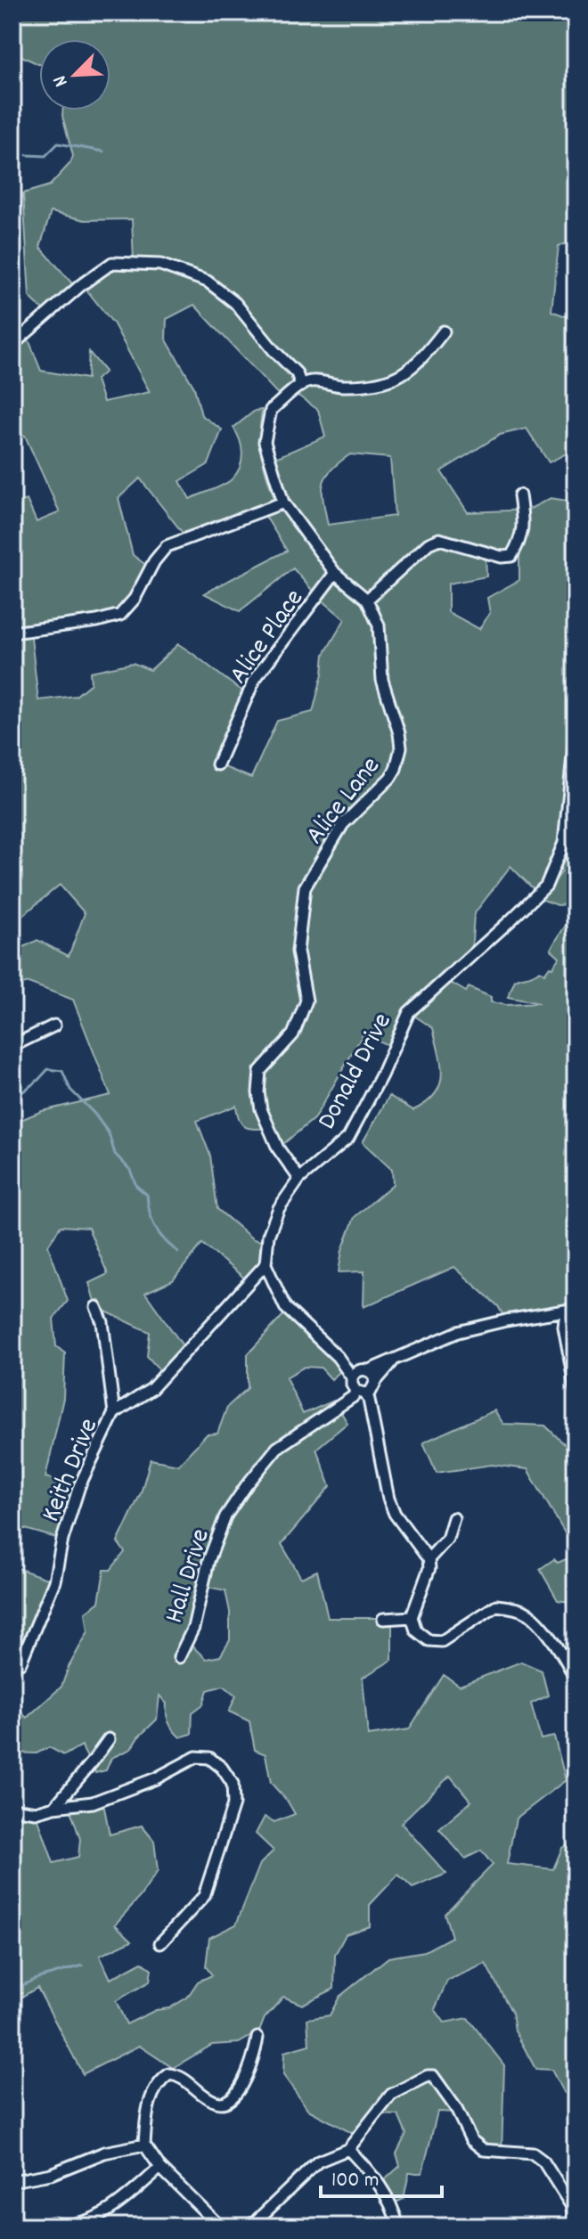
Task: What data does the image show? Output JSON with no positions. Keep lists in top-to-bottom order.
{
  "streets": {
    "street": [
      "Alice Place",
      "Alice Lane",
      "Donald Drive",
      "Keith Drive",
      "Hall Drive"
    ]
  },
  "crossings": [
    ["Alice Lane", "Donald Drive"],
    ["Donald Drive", "Keith Drive"]
  ],
  "scale_bar": "100 m",
  "north": "bottom left"
}
